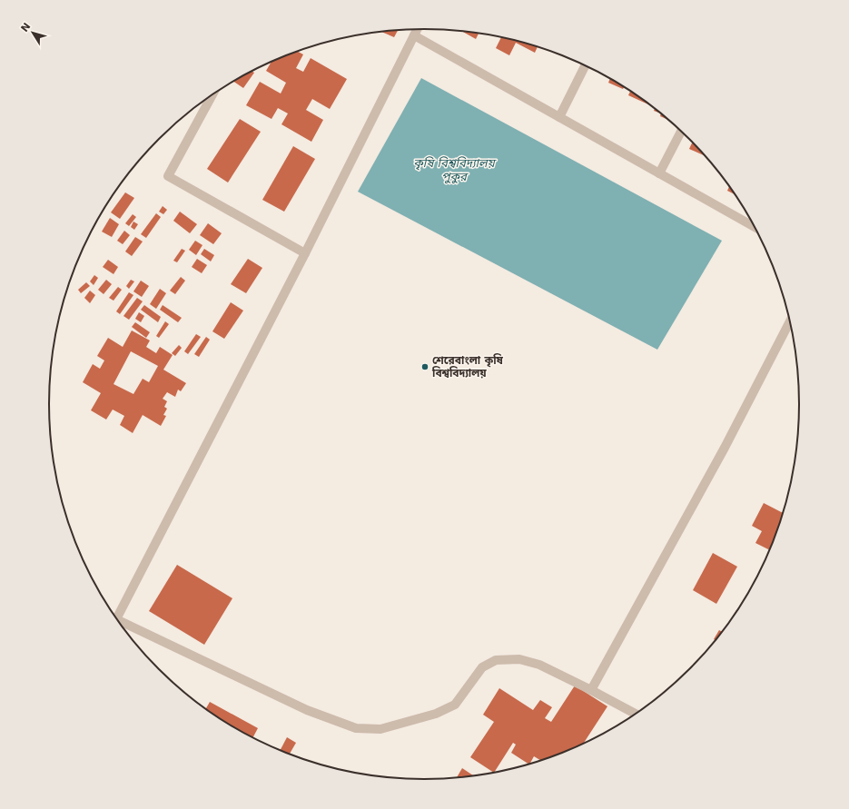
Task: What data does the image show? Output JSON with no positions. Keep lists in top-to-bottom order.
{
  "water": ["কৃষি বিশ্ববিদ্যালয় পুকুর"],
  "places": ["শেরেবাংলা কৃষি বিশ্ববিদ্যালয়"],
  "north": "top left"
}
